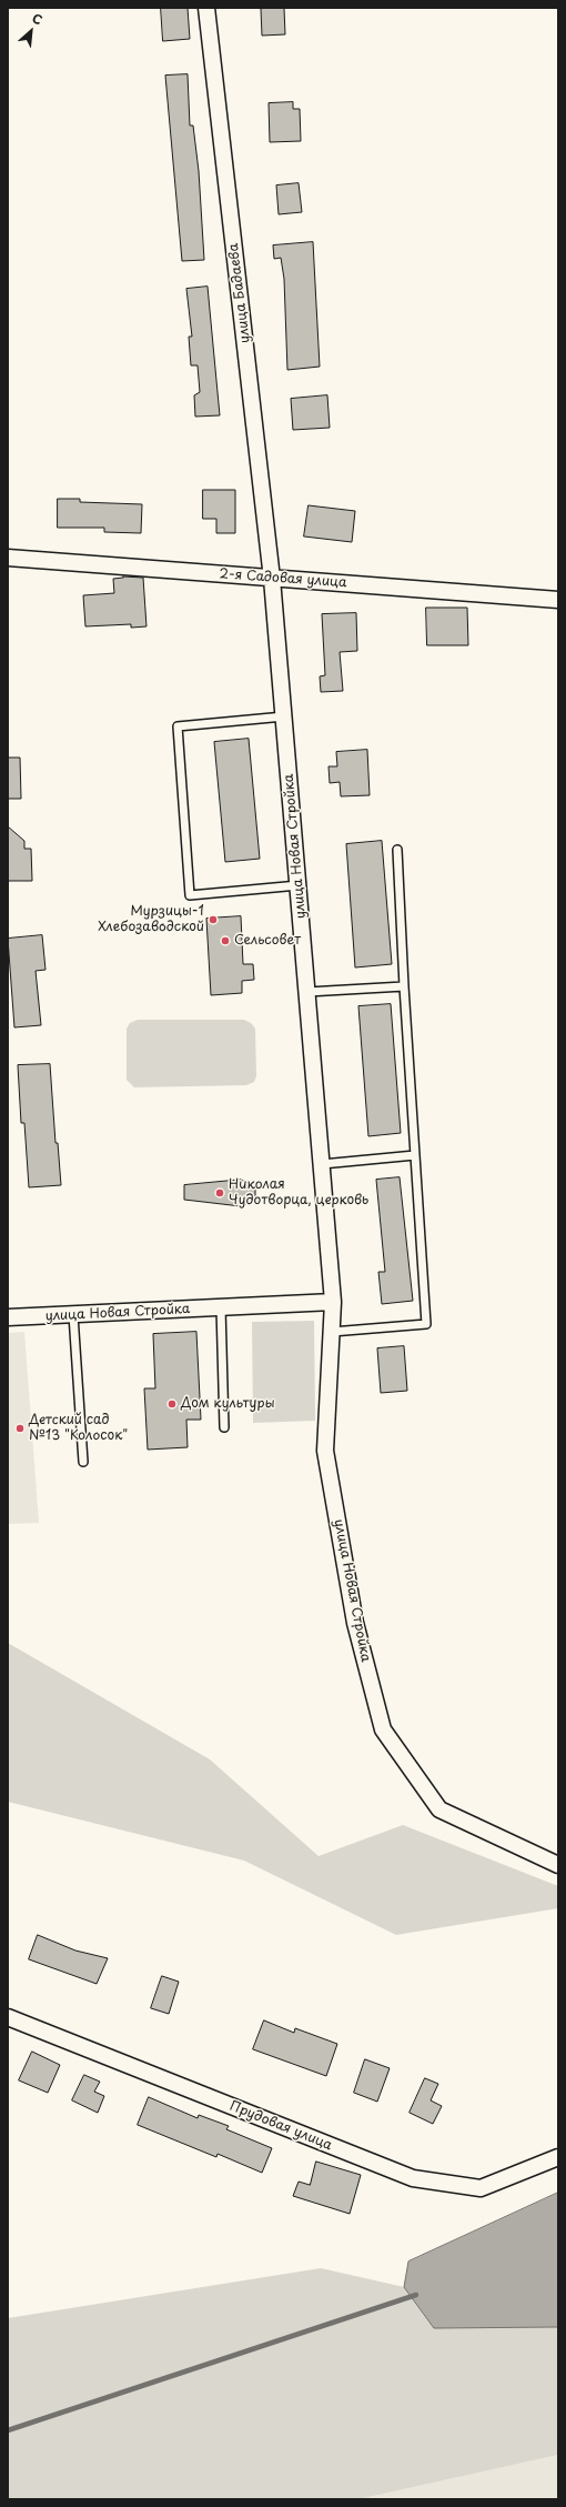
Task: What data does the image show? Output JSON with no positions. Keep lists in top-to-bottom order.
{
  "streets": {
    "street": [
      "улица Бадаева",
      "2-я Садовая улица",
      "улица Новая Стройка",
      "Прудовая улица"
    ]
  },
  "crossings": [
    ["улица Бадаева", "2-я Садовая улица"],
    ["улица Бадаева", "улица Новая Стройка"],
    ["2-я Садовая улица", "улица Новая Стройка"]
  ],
  "places": [
    "Мурзицы-1 Хлебозаводской",
    "Сельсовет",
    "Николая Чудотворца, церковь",
    "Дом культуры",
    "Детский сад №13 \"Колосок\""
  ],
  "north": "top right"
}
